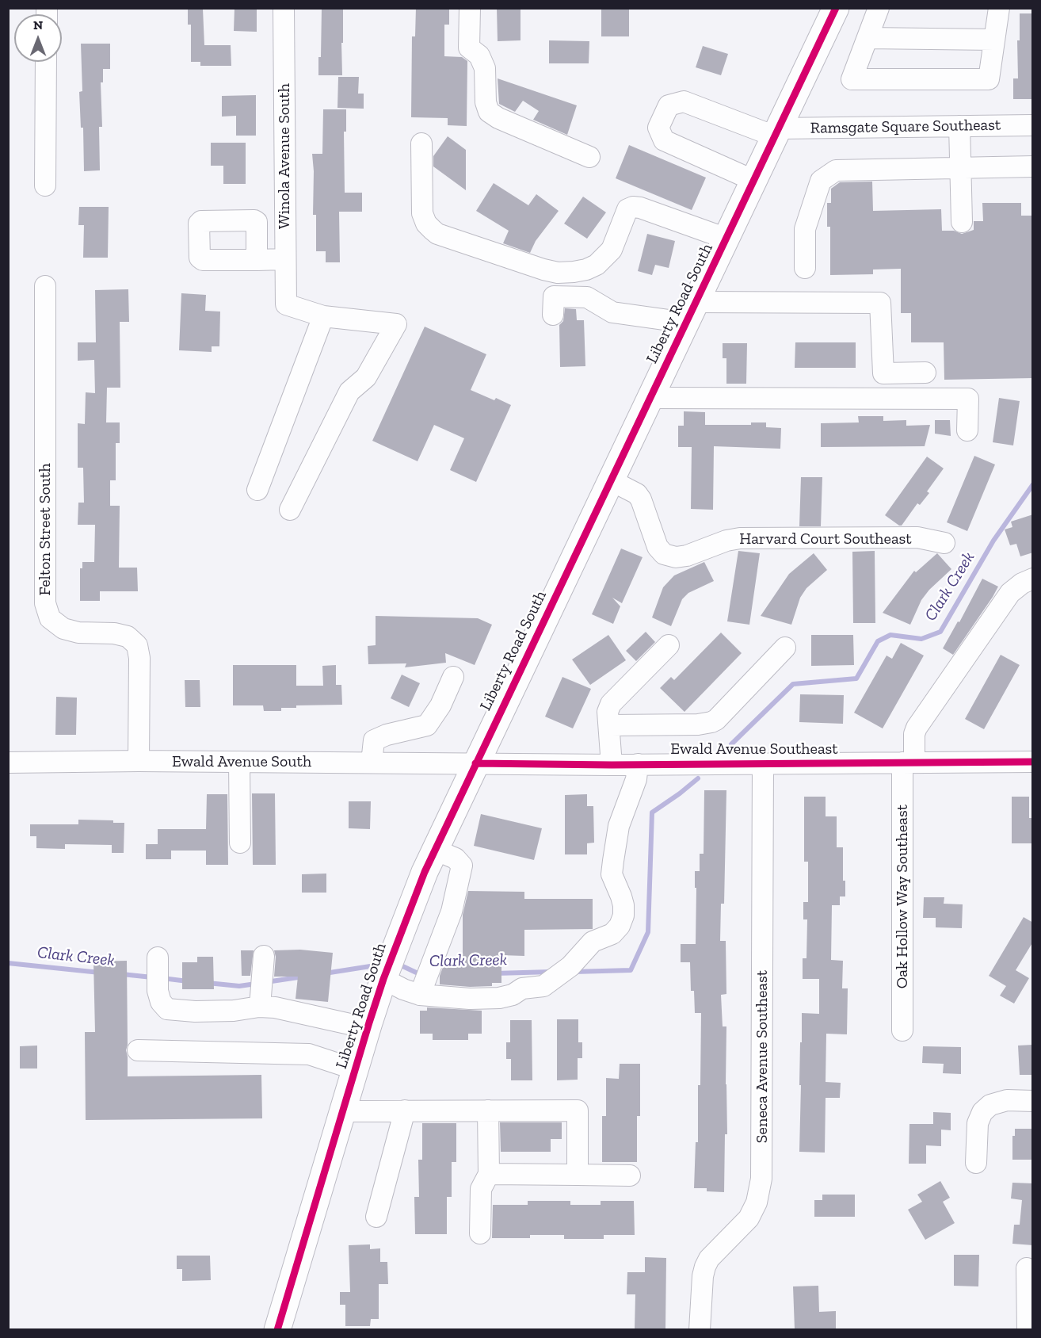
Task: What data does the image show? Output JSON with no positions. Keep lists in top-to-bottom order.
{
  "streets": {
    "main road": ["Liberty Road South"],
    "street": [
      "Ramsgate Square Southeast",
      "Winola Avenue South",
      "Felton Street South",
      "Harvard Court Southeast",
      "Ewald Avenue Southeast",
      "Ewald Avenue South",
      "Oak Hollow Way Southeast",
      "Seneca Avenue Southeast"
    ]
  },
  "crossings": [
    ["Ramsgate Square Southeast", "Liberty Road South"],
    ["Liberty Road South", "Harvard Court Southeast"],
    ["Liberty Road South", "Ewald Avenue Southeast"],
    ["Liberty Road South", "Ewald Avenue South"],
    ["Felton Street South", "Ewald Avenue South"],
    ["Ewald Avenue Southeast", "Ewald Avenue South"],
    ["Ewald Avenue Southeast", "Oak Hollow Way Southeast"],
    ["Ewald Avenue Southeast", "Seneca Avenue Southeast"]
  ],
  "water": ["Clark Creek"],
  "north": "top"
}
